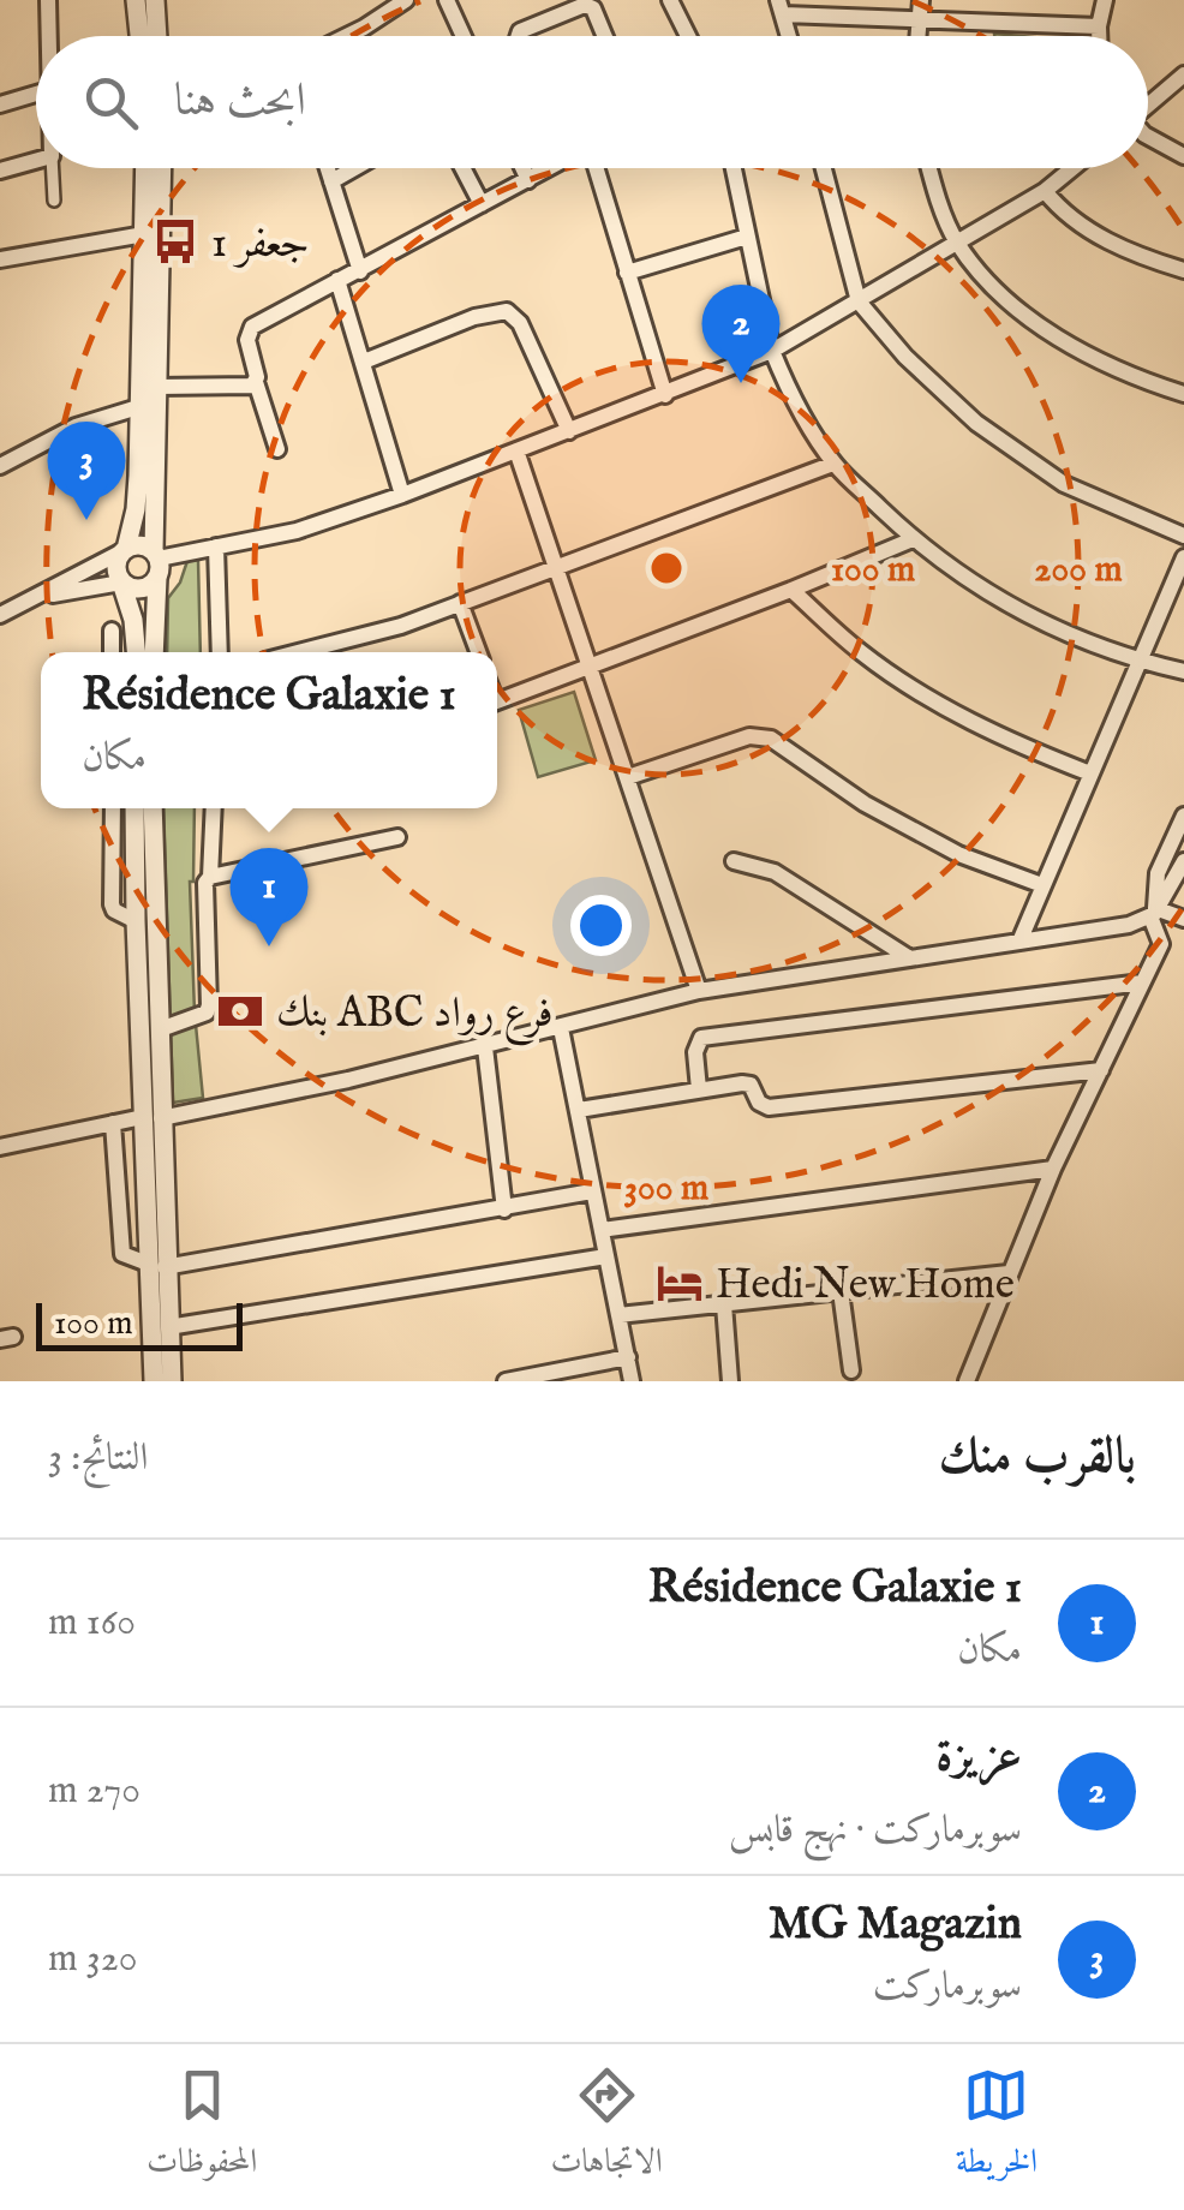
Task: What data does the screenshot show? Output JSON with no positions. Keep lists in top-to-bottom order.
{
  "places": {
    "bus stop": ["جعفر 1"],
    "bank": ["بنك ABC فرع رواد"],
    "hotel": ["Hedi New Home"]
  },
  "scale_bar": "100 m",
  "page": {
    "search": "ابحث هنا",
    "pins": ["2", "3", "1"],
    "popup": ["Résidence Galaxie 1", "مكان"],
    "scale": "100 m",
    "heading": ["بالقرب منك", "النتائج: 3"],
    "list": [
      {
        "mark": "1",
        "name": "Résidence Galaxie 1",
        "note": "مكان",
        "value": "160 m"
      },
      {
        "mark": "2",
        "name": "عزيزة",
        "note": "سوبرماركت · نهج قابس",
        "value": "270 m"
      },
      {
        "mark": "3",
        "name": "MG Magazin",
        "note": "سوبرماركت",
        "value": "320 m"
      }
    ],
    "nav": ["الخريطة", "الاتجاهات", "المحفوظات"]
  },
  "rings": ["100 m", "200 m", "300 m"]
}
